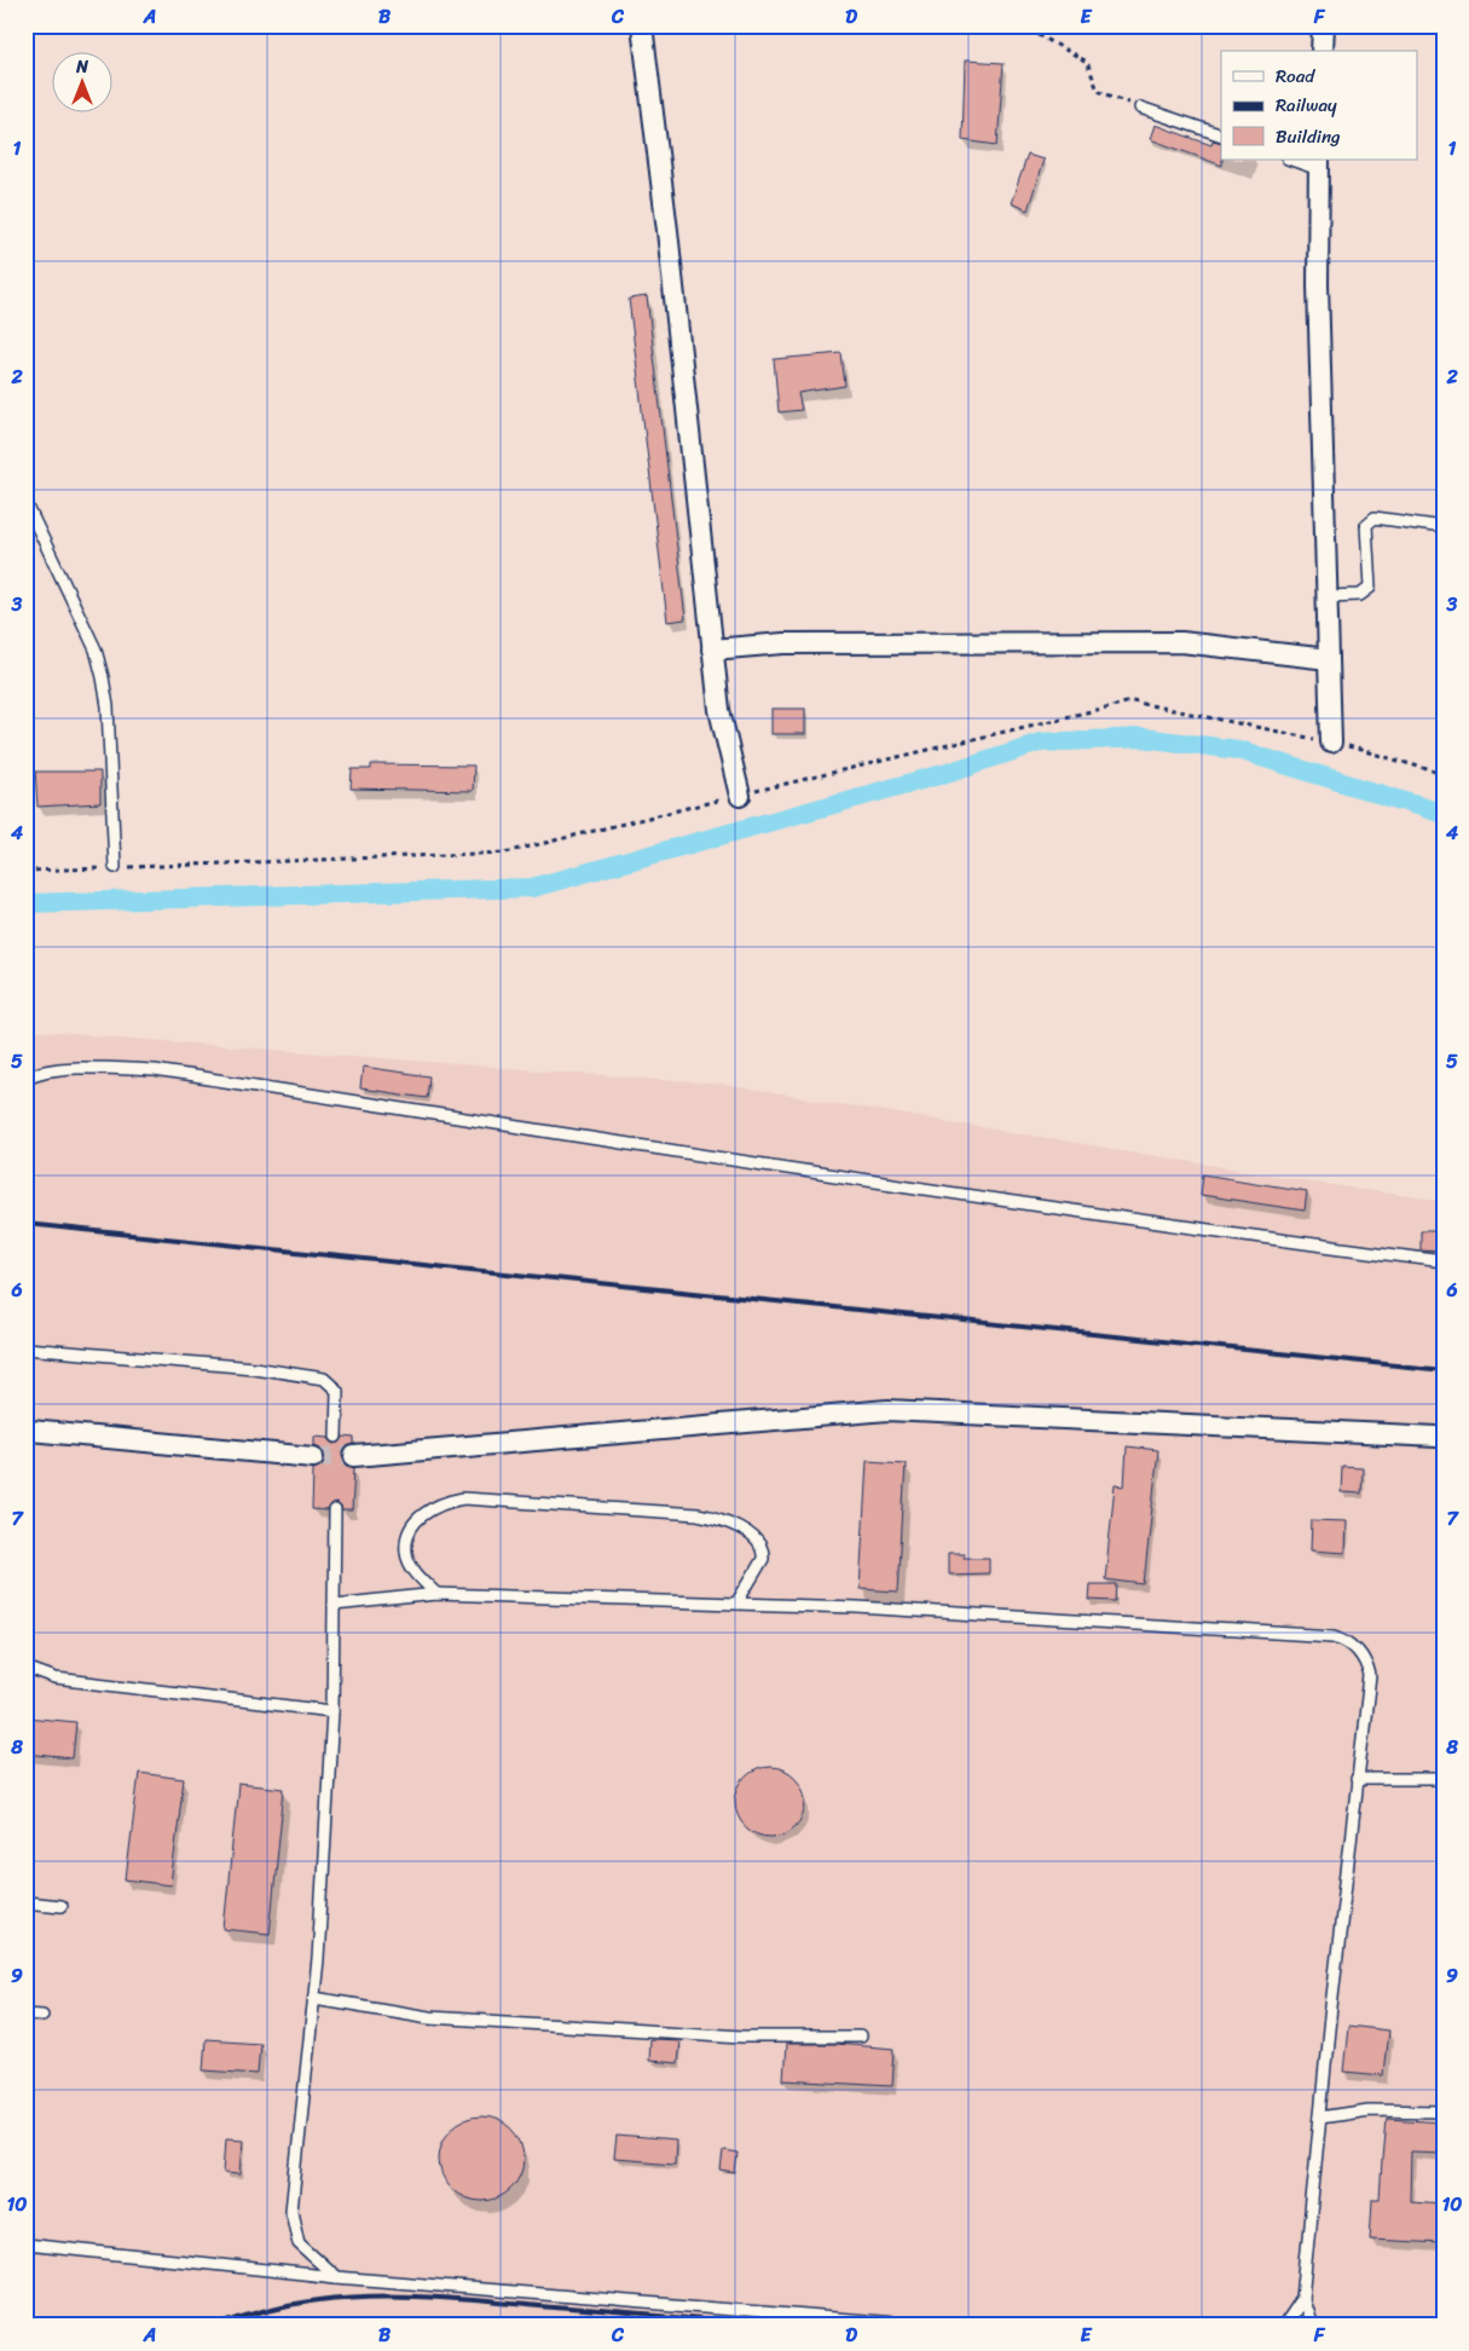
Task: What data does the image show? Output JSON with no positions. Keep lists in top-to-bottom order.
{
  "legend": ["Road", "Railway", "Building"],
  "north": "top",
  "grid": {
    "columns": [
      "A",
      "B",
      "C",
      "D",
      "E",
      "F"
    ],
    "rows": [
      "1",
      "2",
      "3",
      "4",
      "5",
      "6",
      "7",
      "8",
      "9",
      "10"
    ]
  }
}
